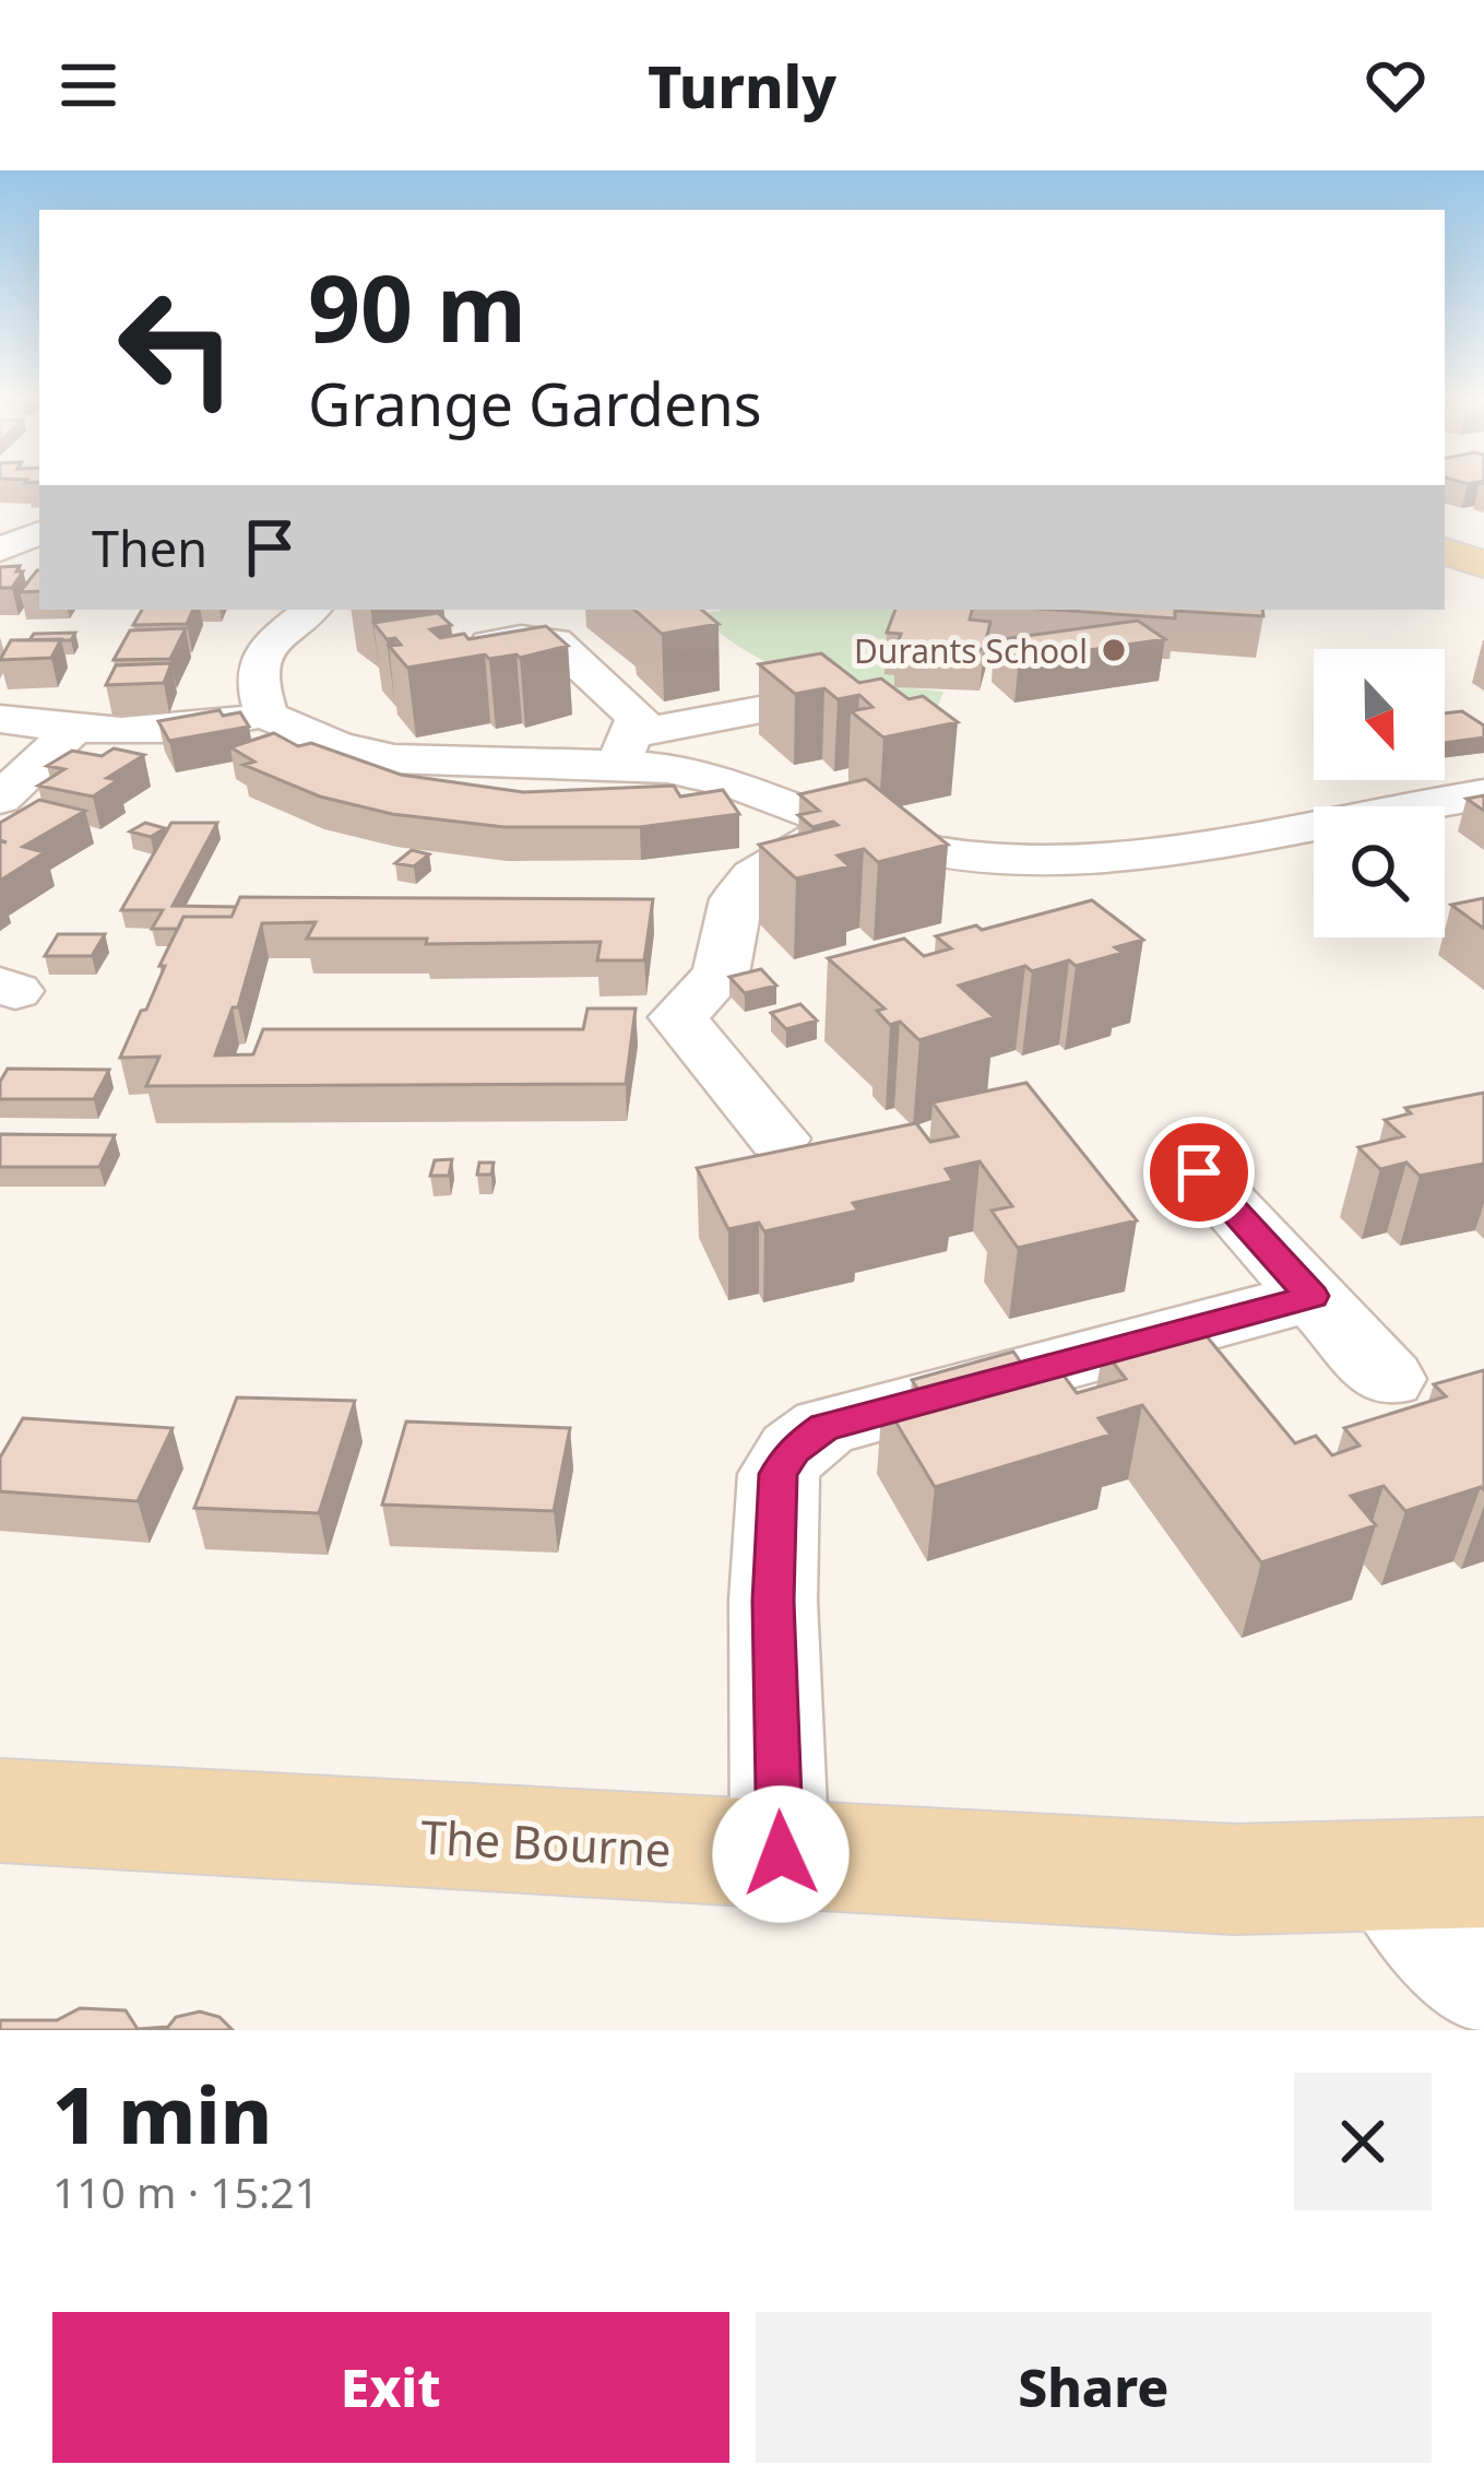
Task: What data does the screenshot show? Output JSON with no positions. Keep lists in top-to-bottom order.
{
  "streets": {
    "main road": ["The Bourne"]
  },
  "places": ["Durants School"],
  "north": "bottom",
  "page": {
    "header": "Turnly",
    "turn": ["90 m", "Grange Gardens"],
    "then": "Then",
    "heading": ["1 min", "110 m · 15:21"],
    "buttons": ["Exit", "Share"]
  }
}
